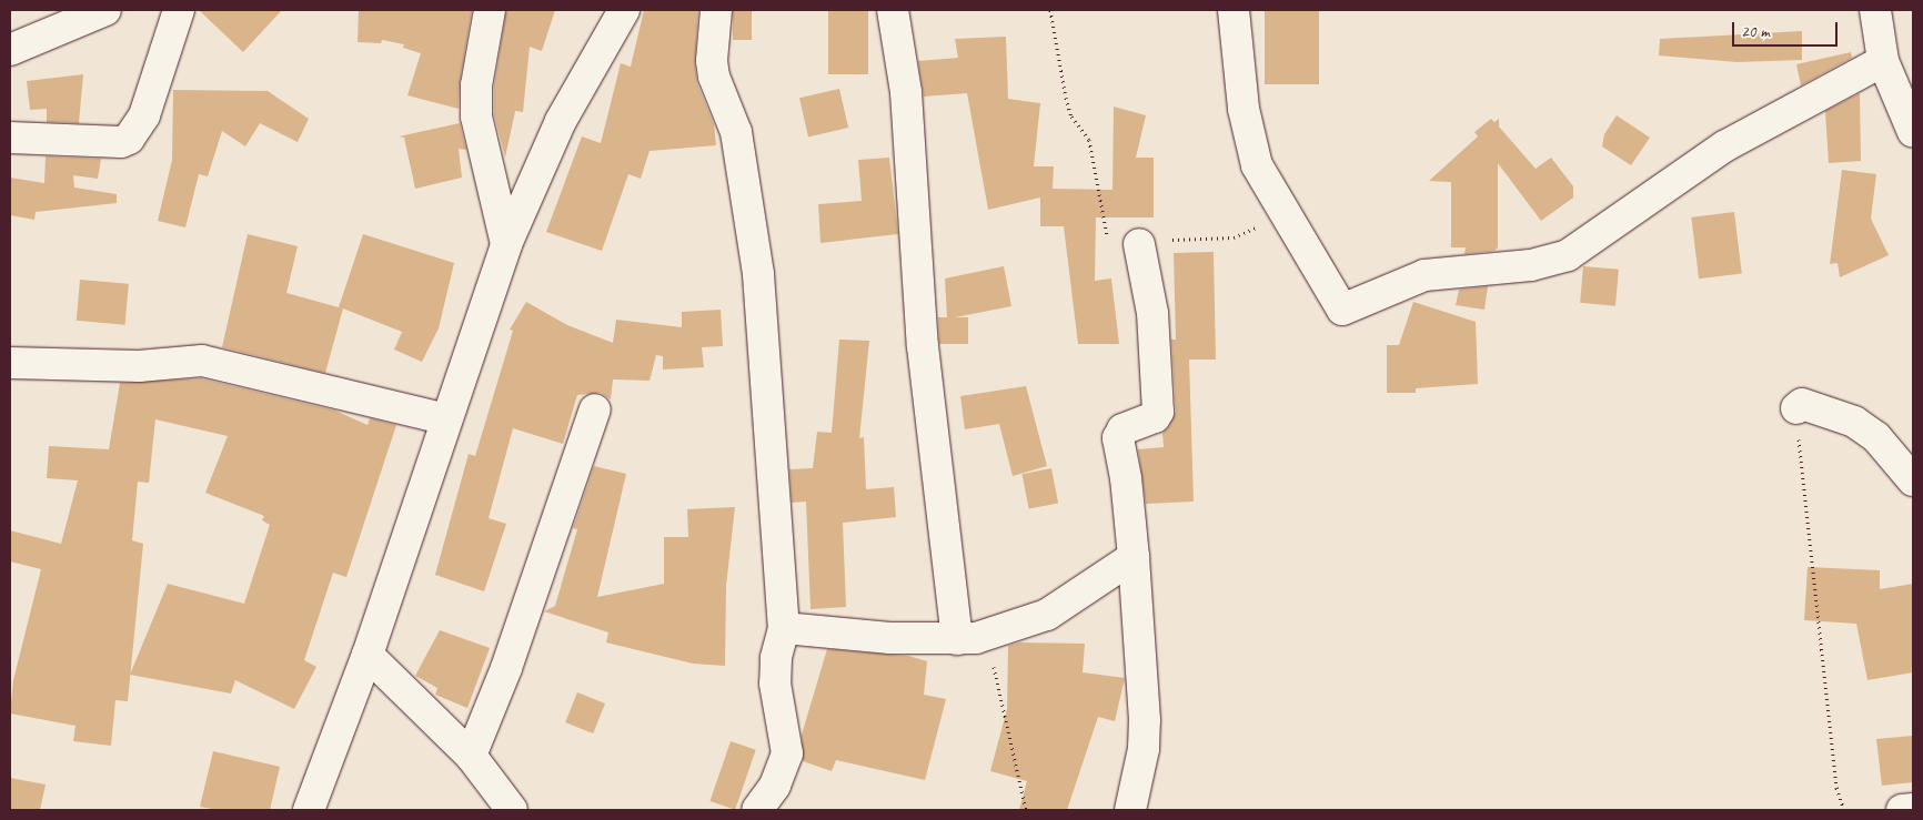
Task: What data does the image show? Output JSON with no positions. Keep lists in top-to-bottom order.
{
  "scale_bar": "20 m"
}
